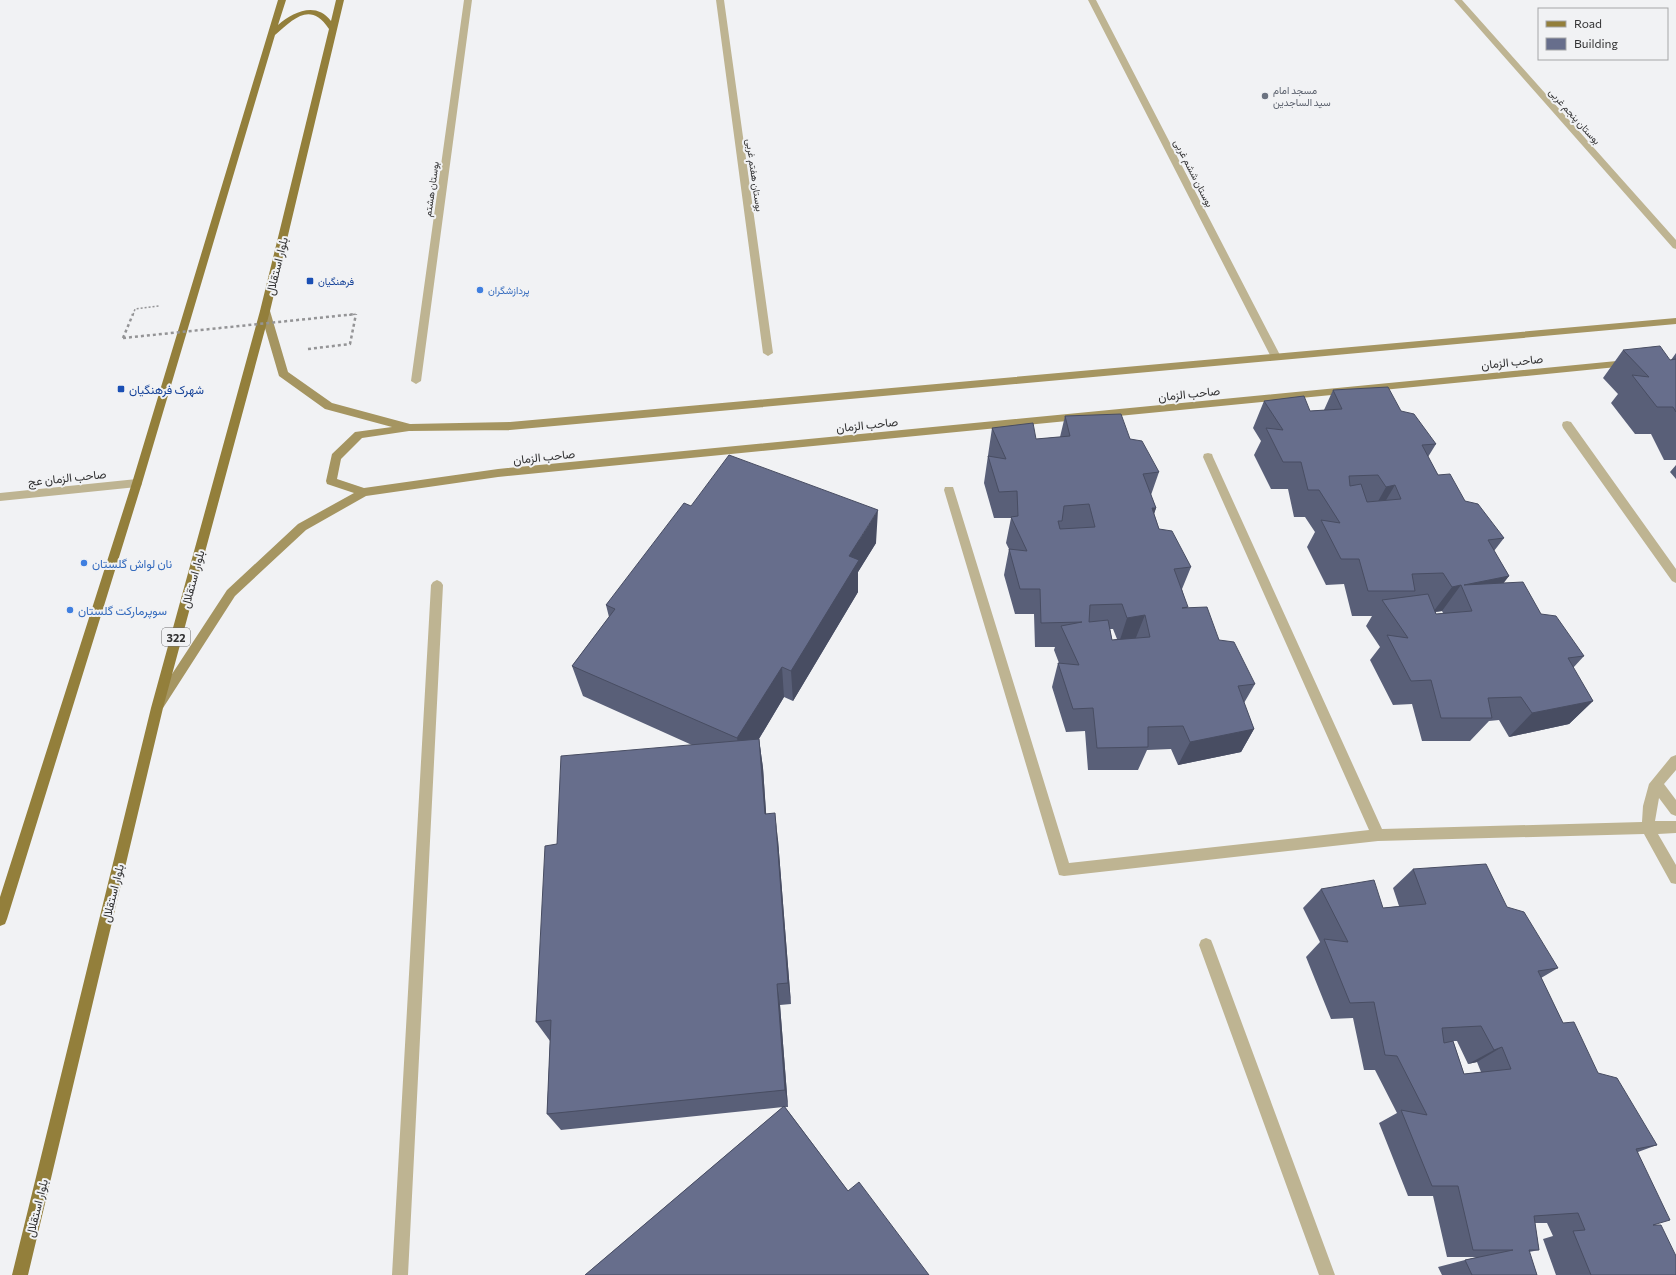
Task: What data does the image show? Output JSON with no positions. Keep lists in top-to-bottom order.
{
  "streets": {
    "main road": ["بلوار استقلال", "صاحب الزمان", "322"],
    "street": [
      "بوستان پنجم غربی",
      "بوستان ششم غربی",
      "بوستان هفتم غربی",
      "بوستان هشتم",
      "صاحب الزمان عج"
    ]
  },
  "crossings": [
    ["بوستان ششم غربی", "صاحب الزمان"],
    ["بلوار استقلال", "صاحب الزمان"]
  ],
  "places": {
    "other": [
      "مسجد امام سید الساجدین",
      "پردازشگران",
      "نان لواش گلستان",
      "سوپرمارکت گلستان"
    ],
    "transit": ["فرهنگیان", "شهرک فرهنگیان"]
  },
  "legend": ["Road", "Building"]
}
